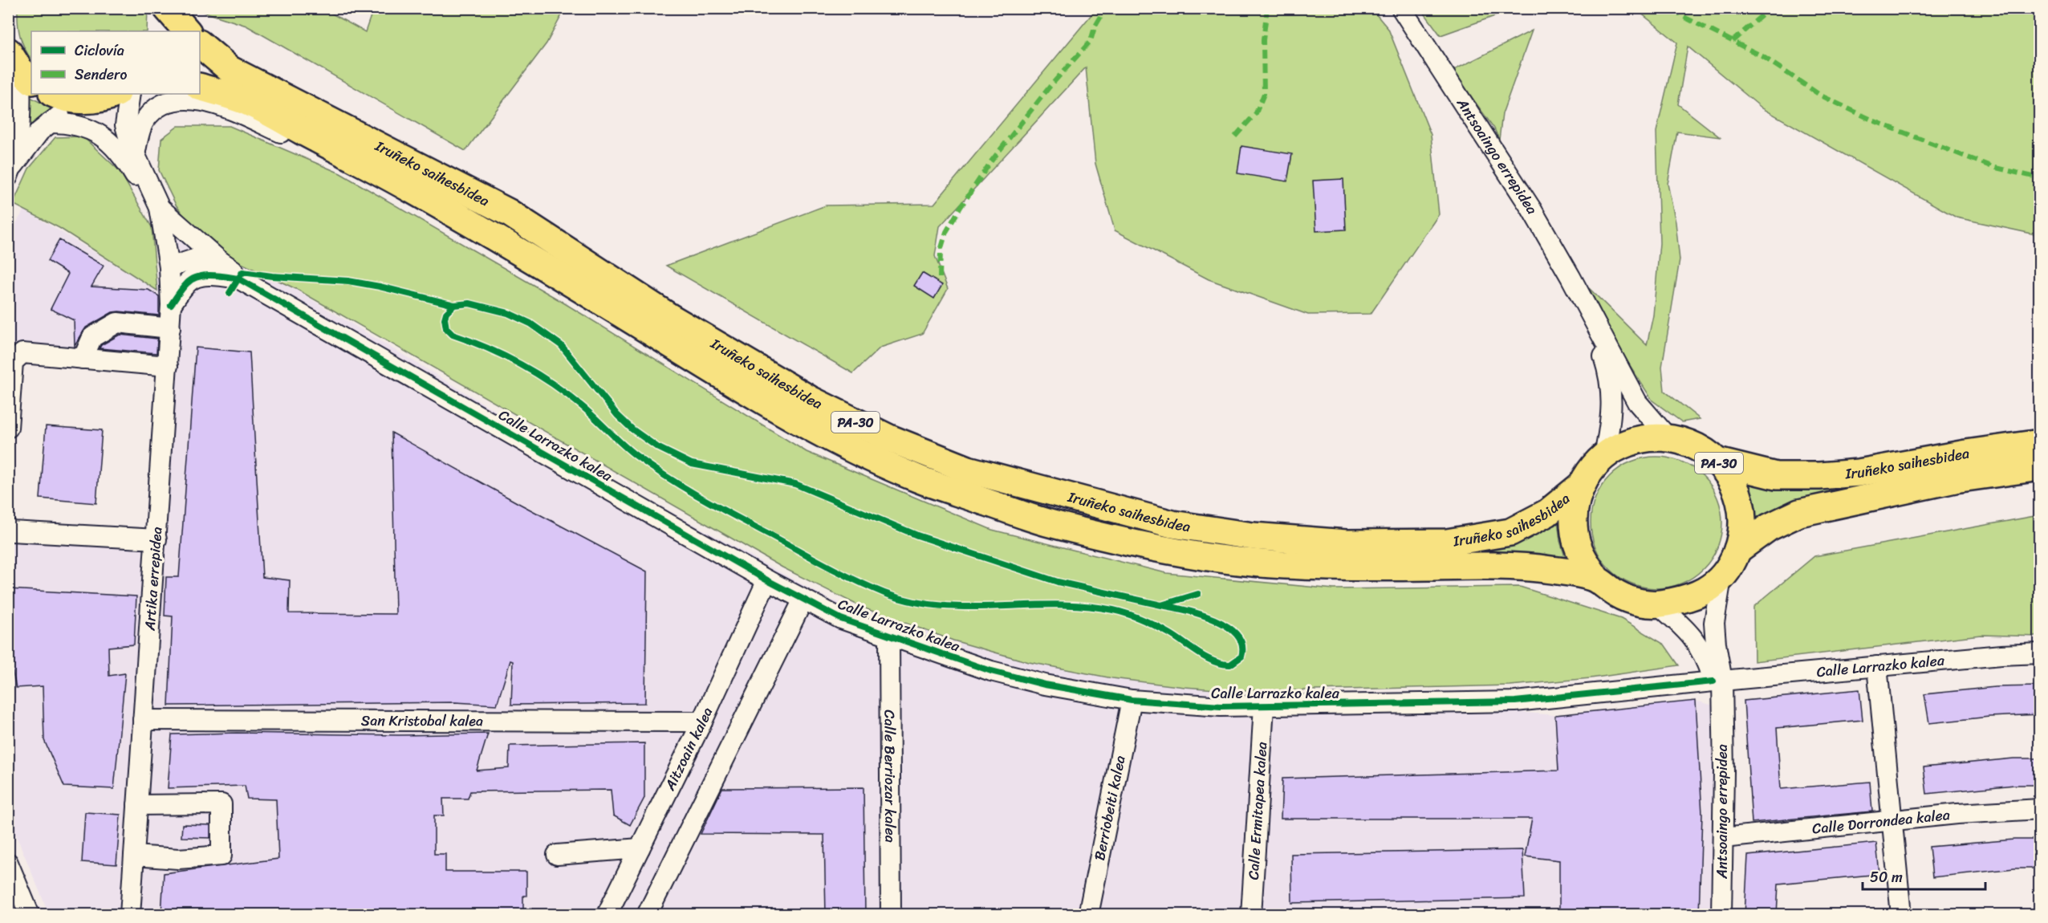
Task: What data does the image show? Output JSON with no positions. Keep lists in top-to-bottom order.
{
  "streets": {
    "highway": ["Iruñeko saihesbidea", "PA-30"],
    "street": [
      "Antsoaingo errepidea",
      "Calle Larrazko kalea",
      "Artika errepidea",
      "San Kristobal kalea",
      "Aitzoain kalea",
      "Calle Berriozar kalea",
      "Berriobeiti kalea",
      "Calle Ermitapea kalea",
      "Calle Dorrondea kalea"
    ]
  },
  "crossings": [
    ["Antsoaingo errepidea", "Iruñeko saihesbidea"],
    ["Antsoaingo errepidea", "PA-30"],
    ["Antsoaingo errepidea", "Calle Larrazko kalea"],
    ["Antsoaingo errepidea", "Calle Dorrondea kalea"],
    ["Iruñeko saihesbidea", "PA-30"],
    ["Calle Larrazko kalea", "Artika errepidea"],
    ["Calle Larrazko kalea", "Aitzoain kalea"],
    ["Calle Larrazko kalea", "Calle Berriozar kalea"],
    ["Calle Larrazko kalea", "Berriobeiti kalea"],
    ["Calle Larrazko kalea", "Calle Ermitapea kalea"],
    ["Artika errepidea", "San Kristobal kalea"],
    ["San Kristobal kalea", "Aitzoain kalea"]
  ],
  "legend": ["Ciclovía", "Sendero"],
  "scale_bar": "50 m"
}
